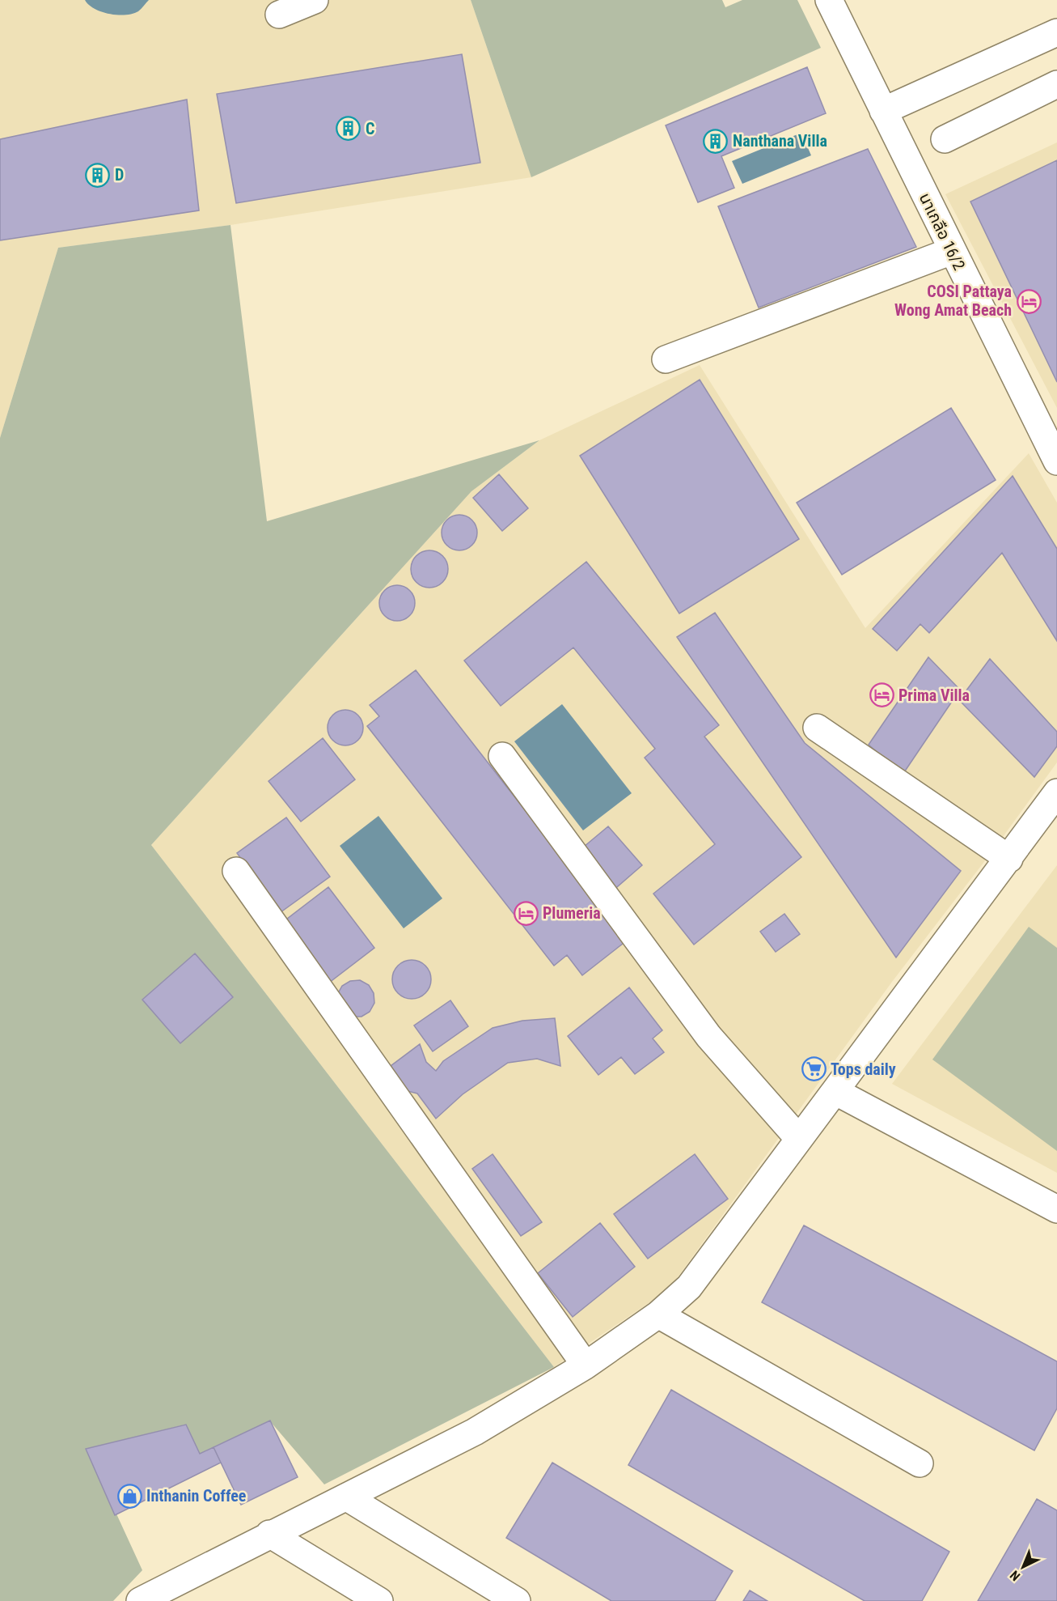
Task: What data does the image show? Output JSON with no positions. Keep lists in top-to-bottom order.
{
  "streets": {
    "street": ["นาเกลือ 16/2"]
  },
  "places": {
    "building": ["C", "Nanthana Villa", "D"],
    "hotel": ["COSI Pattaya Wong Amat Beach", "Prima Villa", "Plumeria"],
    "supermarket": ["Tops daily"],
    "shop": ["Inthanin Coffee"]
  },
  "north": "bottom left"
}
